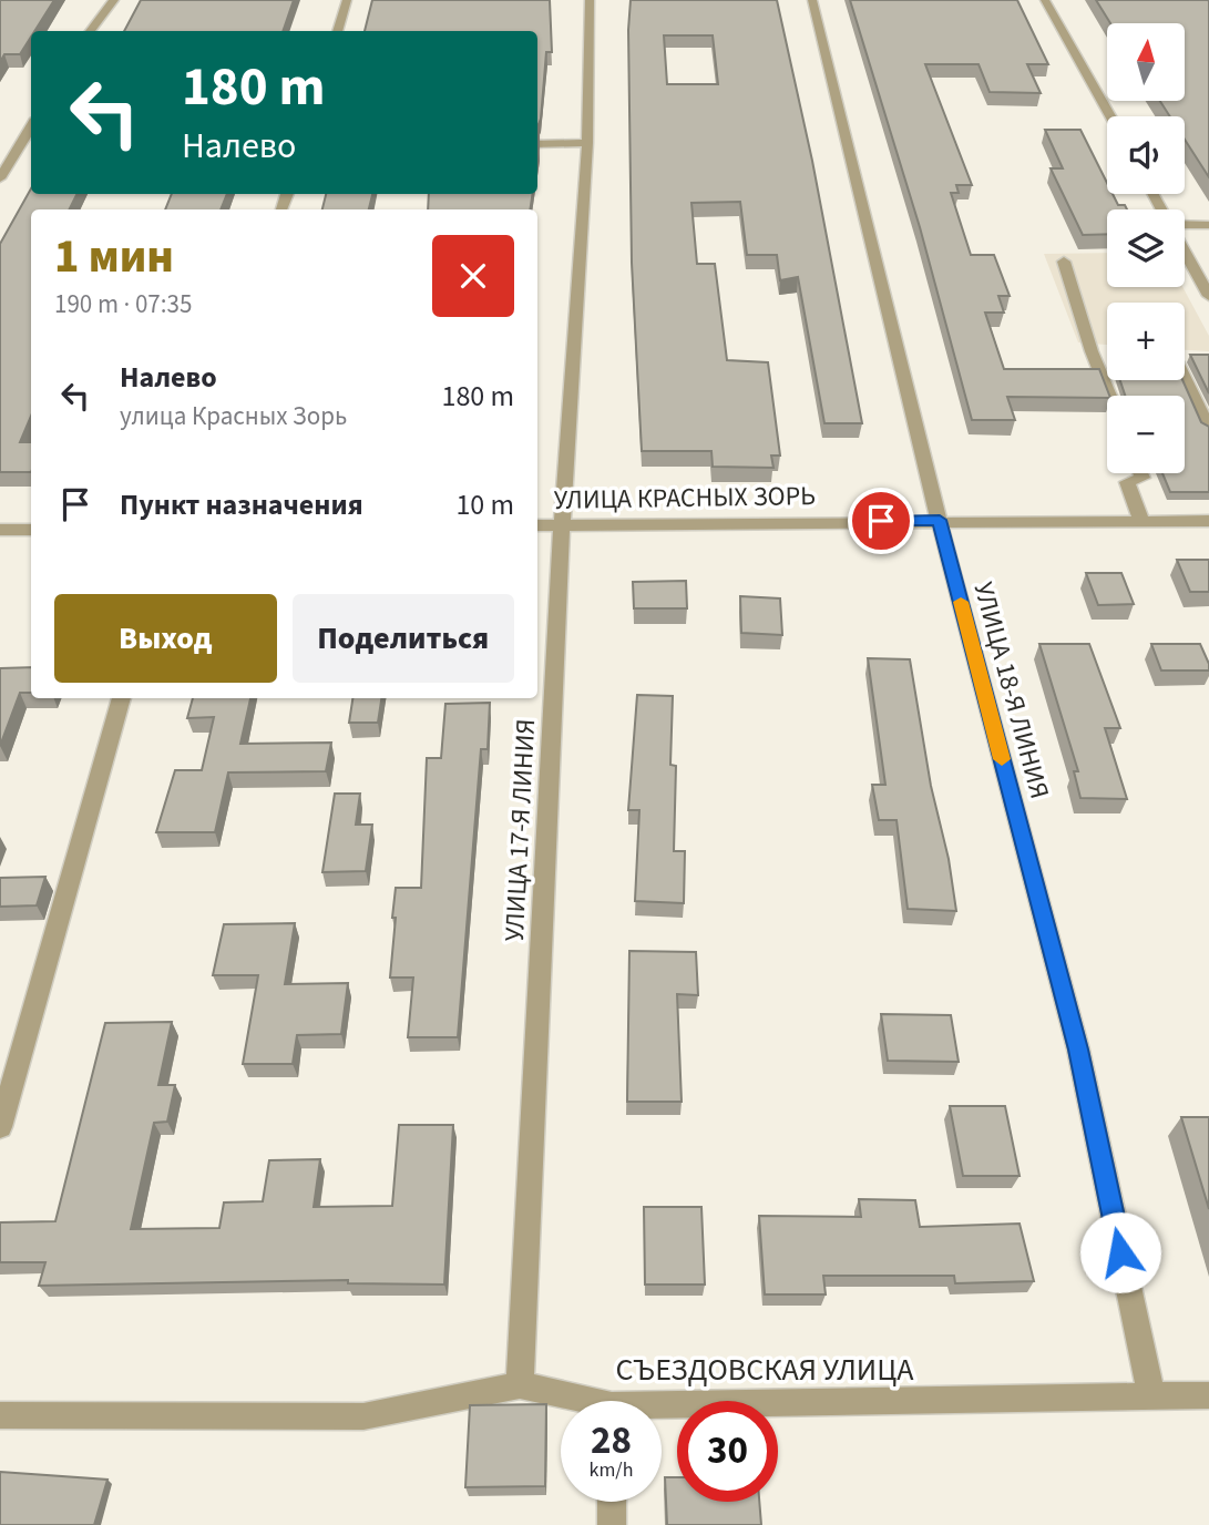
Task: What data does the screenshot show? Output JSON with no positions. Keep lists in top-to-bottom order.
{
  "streets": {
    "street": [
      "УЛИЦА КРАСНЫХ ЗОРЬ",
      "УЛИЦА 18-Я ЛИНИЯ",
      "УЛИЦА 17-Я ЛИНИЯ",
      "СЪЕЗДОВСКАЯ УЛИЦА"
    ]
  },
  "crossings": [
    ["УЛИЦА КРАСНЫХ ЗОРЬ", "УЛИЦА 18-Я ЛИНИЯ"],
    ["УЛИЦА КРАСНЫХ ЗОРЬ", "УЛИЦА 17-Я ЛИНИЯ"],
    ["УЛИЦА 18-Я ЛИНИЯ", "СЪЕЗДОВСКАЯ УЛИЦА"],
    ["УЛИЦА 17-Я ЛИНИЯ", "СЪЕЗДОВСКАЯ УЛИЦА"]
  ],
  "north": "top",
  "page": {
    "map_buttons": ["+", "−"],
    "turn": ["180 m", "Налево"],
    "heading": ["1 мин", "190 m · 07:35"],
    "list": [
      {
        "name": "Налево",
        "note": "улица Красных Зорь",
        "value": "180 m"
      },
      {
        "name": "Пункт назначения",
        "value": "10 m"
      }
    ],
    "buttons": ["Выход", "Поделиться"],
    "speed": "28 km/h",
    "limit": "30"
  }
}
